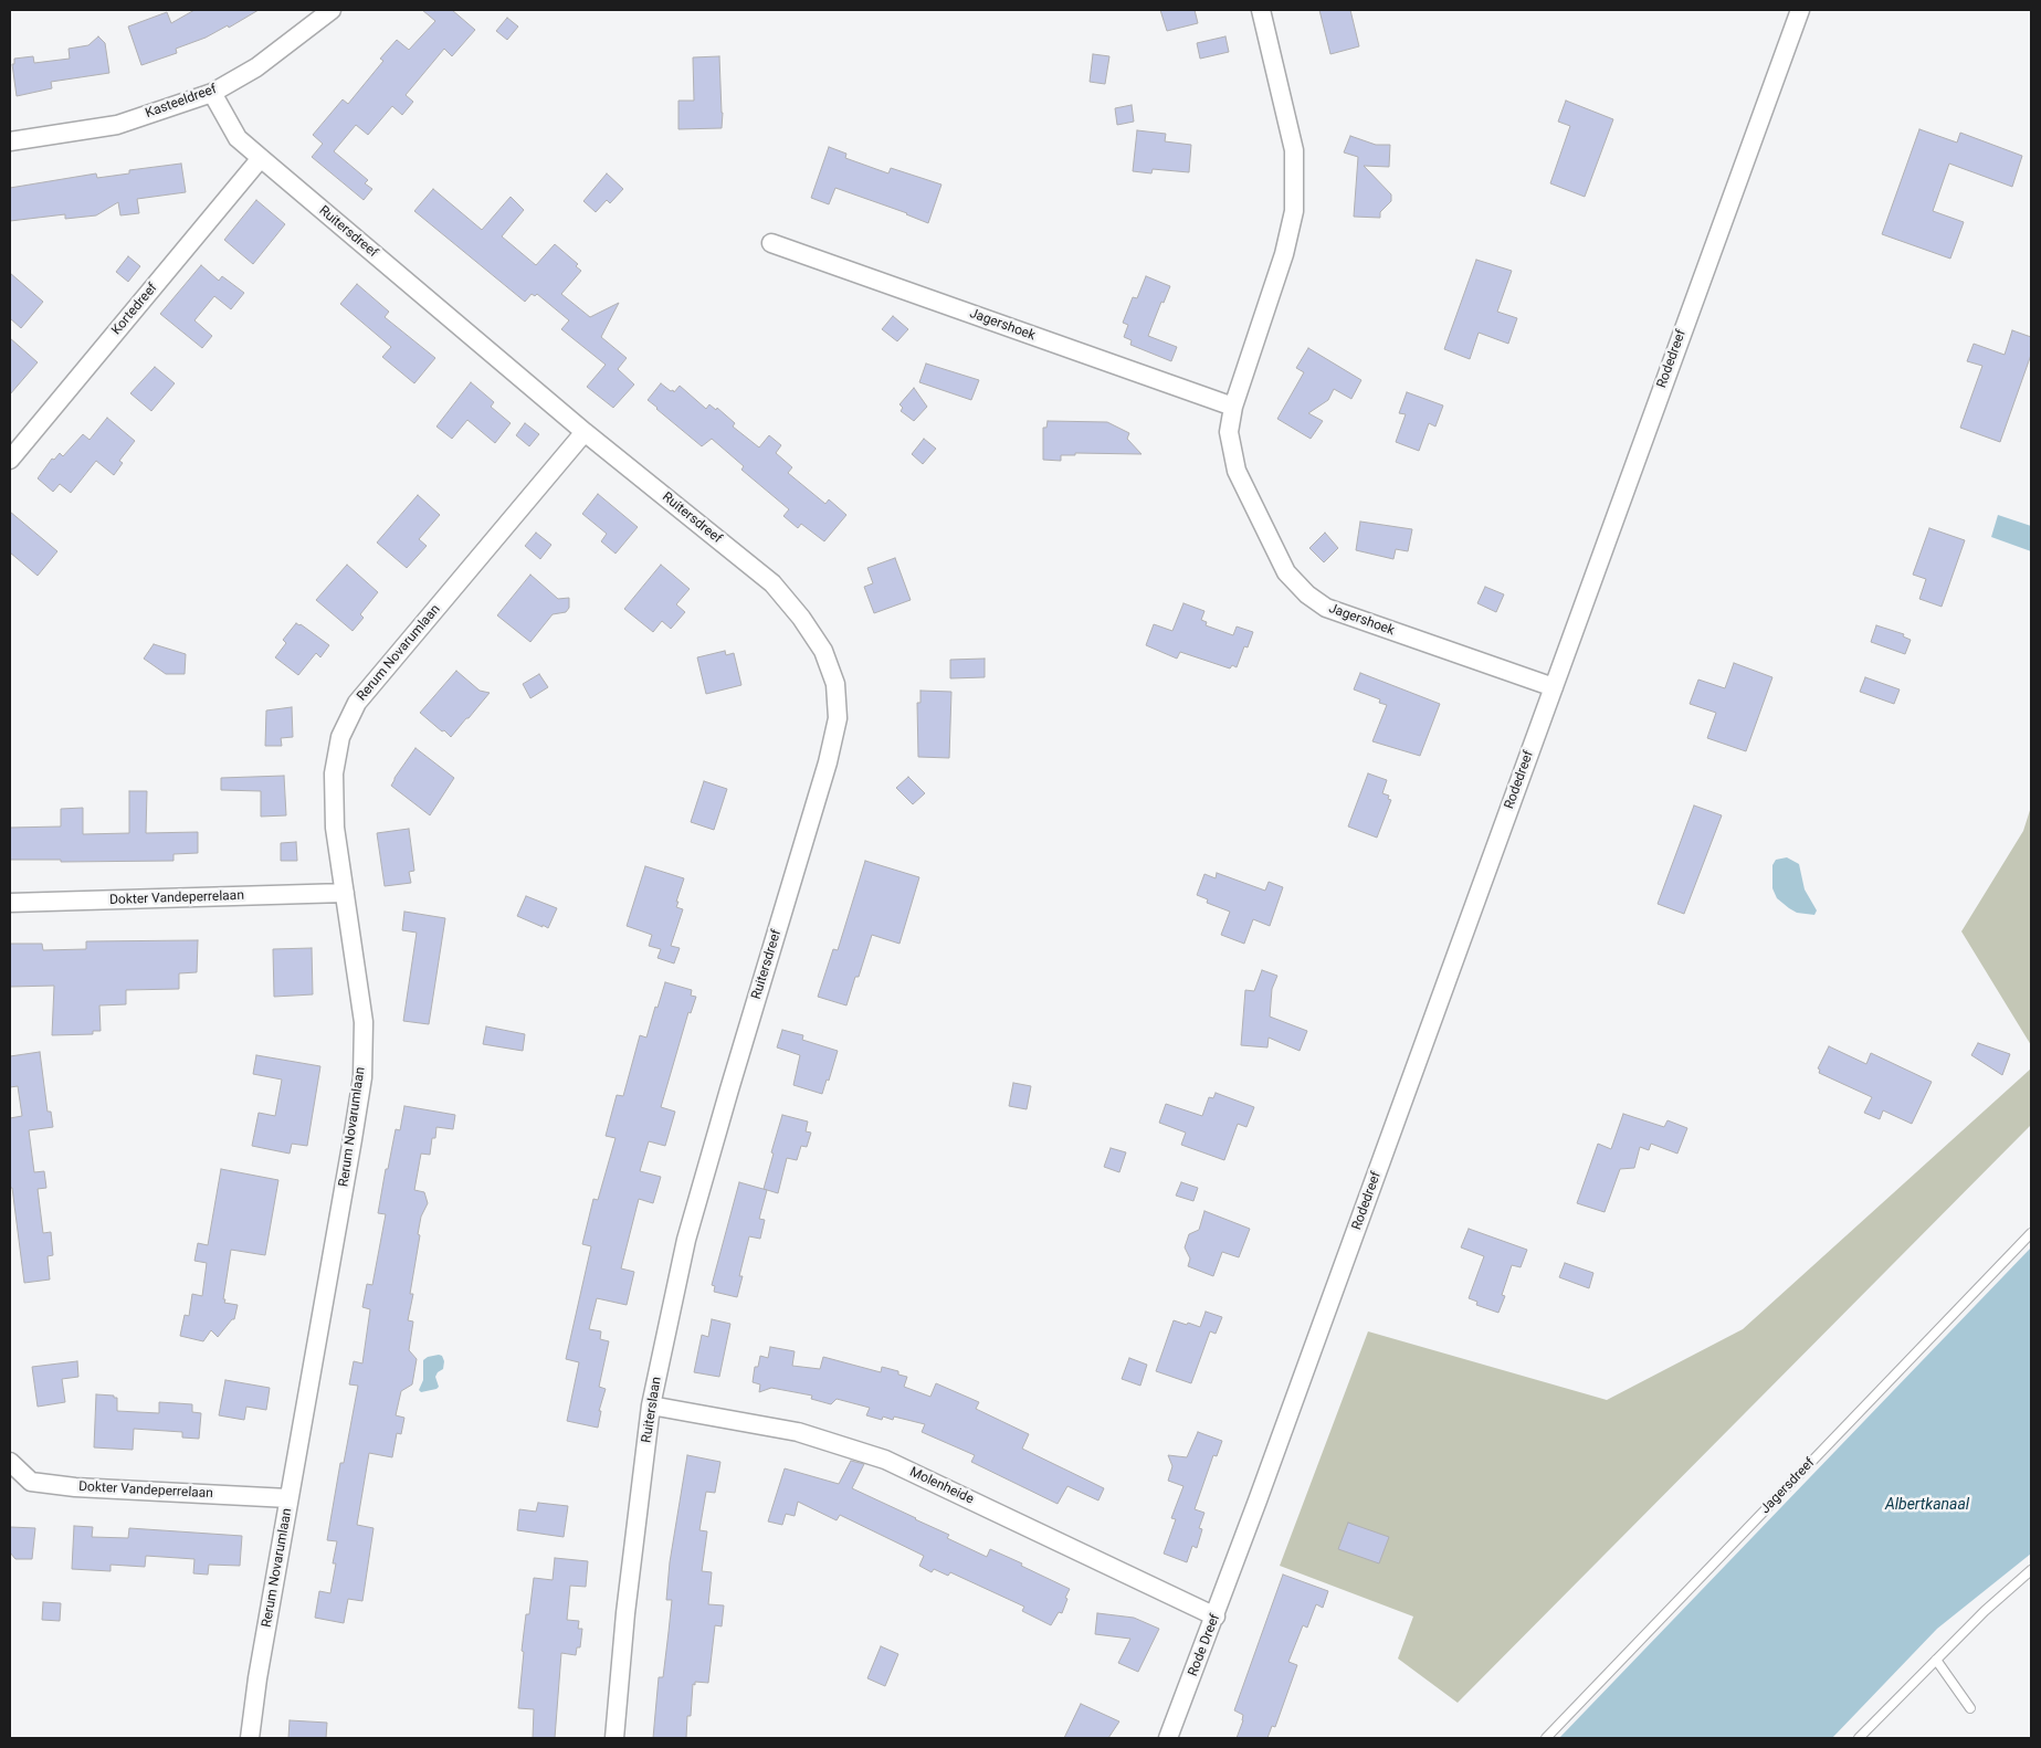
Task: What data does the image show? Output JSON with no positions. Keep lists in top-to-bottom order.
{
  "streets": {
    "street": [
      "Kasteeldreef",
      "Ruitersdreef",
      "Kortedreef",
      "Jagershoek",
      "Rodedreef",
      "Rerum Novarumlaan",
      "Dokter Vandeperrelaan",
      "Ruiterslaan",
      "Molenheide",
      "Rode Dreef"
    ],
    "lane": ["Jagersdreef"]
  },
  "crossings": [
    ["Kasteeldreef", "Ruitersdreef"],
    ["Ruitersdreef", "Kortedreef"],
    ["Ruitersdreef", "Rerum Novarumlaan"],
    ["Ruitersdreef", "Ruiterslaan"],
    ["Jagershoek", "Rodedreef"],
    ["Rodedreef", "Rode Dreef"],
    ["Rerum Novarumlaan", "Dokter Vandeperrelaan"],
    ["Ruiterslaan", "Molenheide"],
    ["Molenheide", "Rode Dreef"]
  ],
  "water": ["Albertkanaal"]
}
